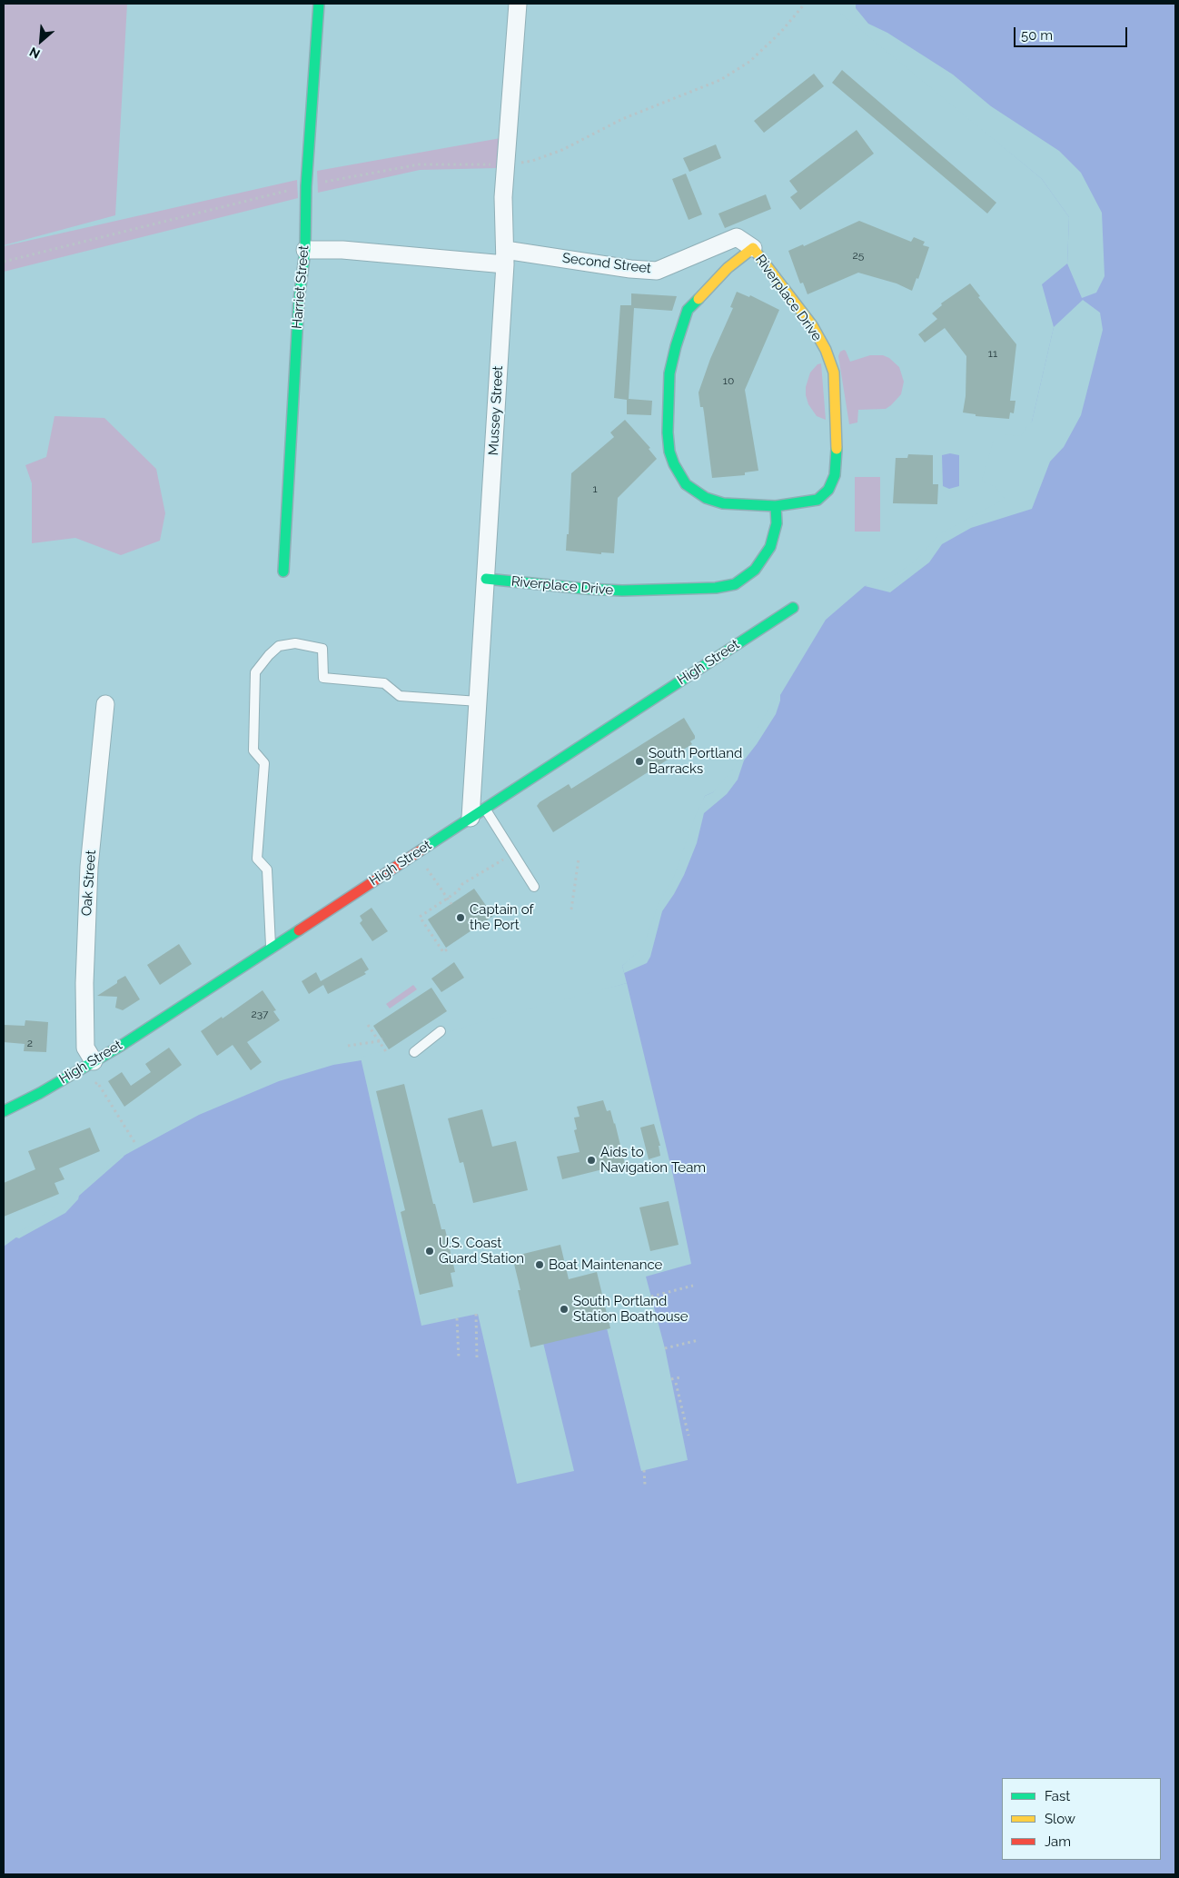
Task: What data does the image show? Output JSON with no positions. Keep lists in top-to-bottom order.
{
  "streets": {
    "street": [
      "Second Street",
      "Harriet Street",
      "Riverplace Drive",
      "Mussey Street",
      "High Street",
      "Oak Street"
    ]
  },
  "crossings": [
    ["Second Street", "Harriet Street"],
    ["Second Street", "Riverplace Drive"],
    ["Second Street", "Mussey Street"],
    ["Riverplace Drive", "Mussey Street"],
    ["Mussey Street", "High Street"],
    ["High Street", "Oak Street"]
  ],
  "places": [
    "South Portland Barracks",
    "Captain of the Port",
    "Aids to Navigation Team",
    "U.S. Coast Guard Station",
    "Boat Maintenance",
    "South Portland Station Boathouse"
  ],
  "house_numbers": [
    "25",
    "11",
    "10",
    "1",
    "237",
    "2"
  ],
  "legend": ["Fast", "Slow", "Jam"],
  "scale_bar": "50 m",
  "north": "bottom left"
}
